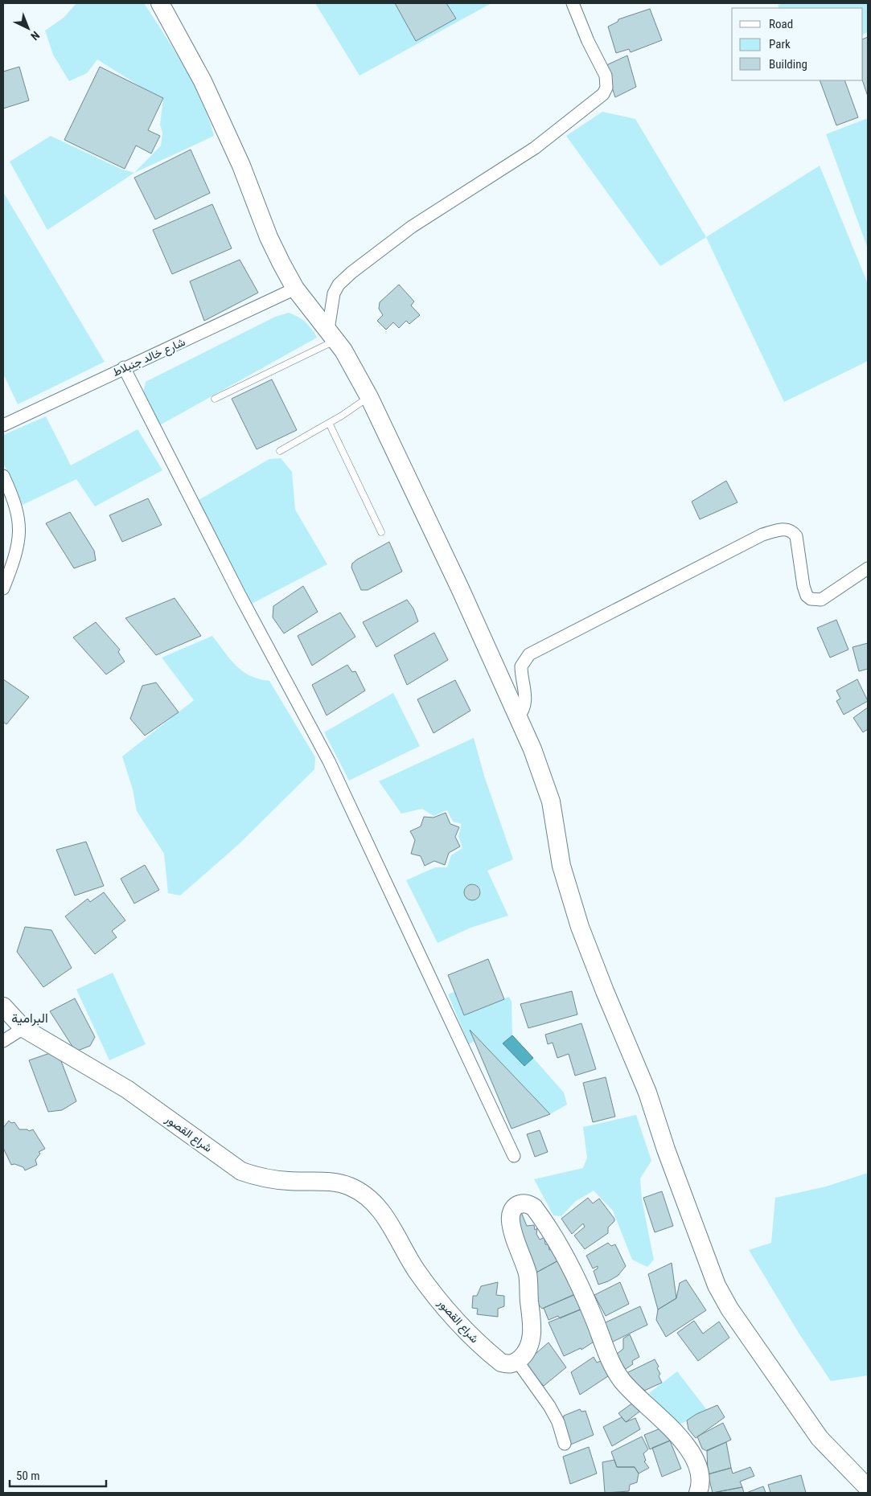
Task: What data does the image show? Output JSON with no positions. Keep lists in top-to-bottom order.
{
  "streets": {
    "main road": ["شراع القصور"],
    "street": ["شارع خالد جنبلاط"]
  },
  "districts": ["البرامية"],
  "legend": ["Road", "Park", "Building"],
  "scale_bar": "50 m",
  "north": "bottom right"
}
